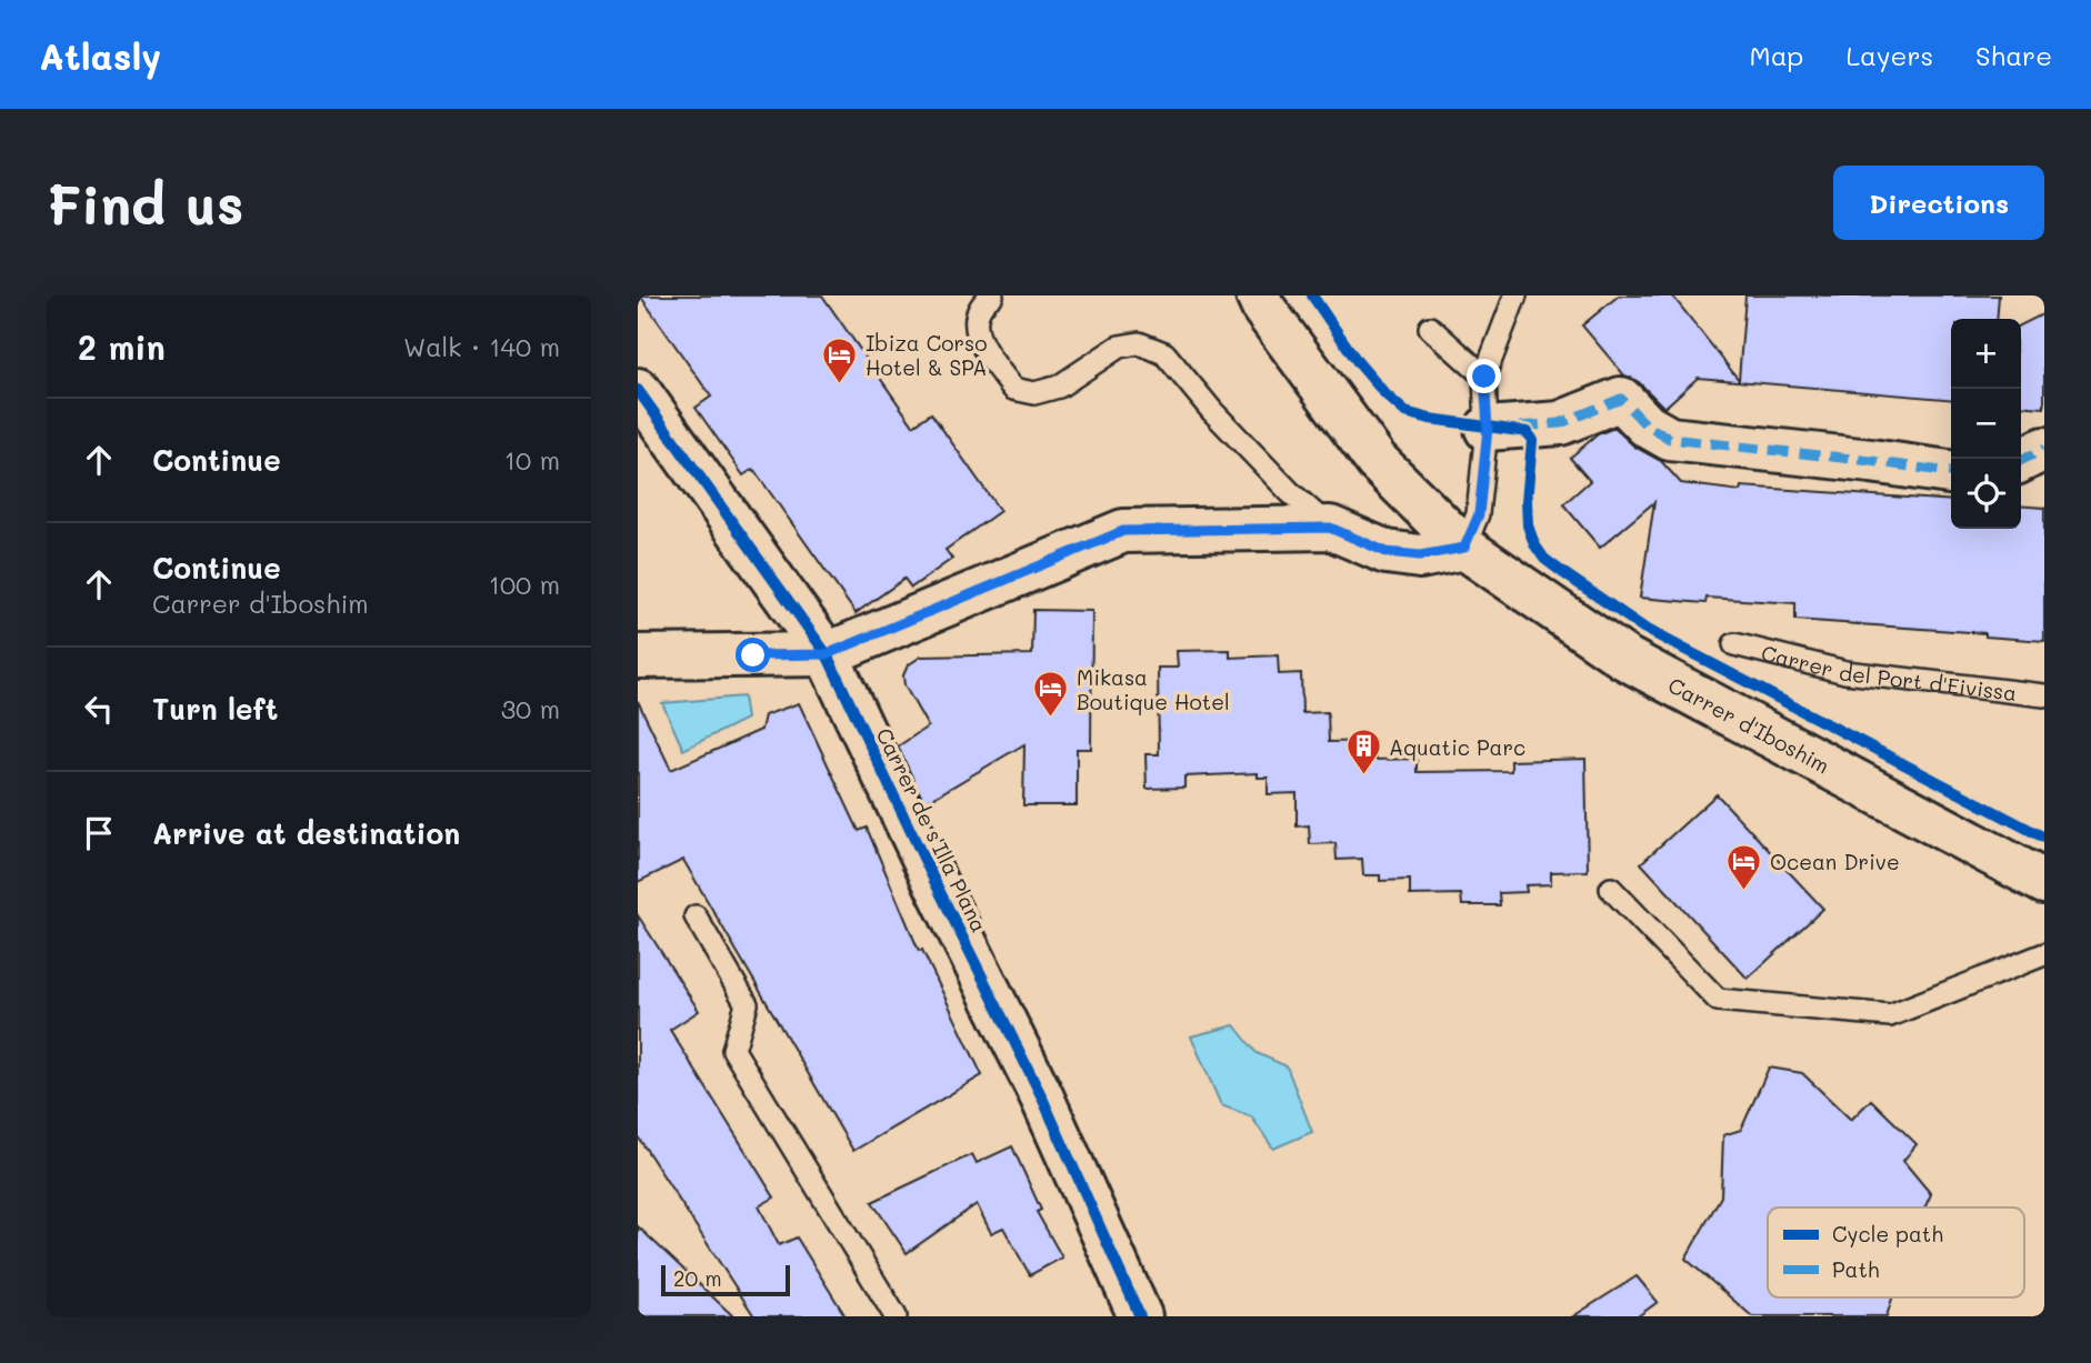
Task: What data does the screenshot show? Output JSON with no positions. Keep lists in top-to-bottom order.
{
  "streets": {
    "street": ["Carrer d'Iboshim", "Carrer de s'Illa Plana"],
    "lane": ["Carrer del Port d'Eivissa"]
  },
  "places": {
    "hotel": ["Ibiza Corso Hotel & SPA", "Mikasa Boutique Hotel", "Ocean Drive"],
    "building": ["Aquatic Parc"]
  },
  "legend": ["Cycle path", "Path"],
  "scale_bar": "20 m",
  "page": {
    "header": "Atlasly",
    "nav": ["Map", "Layers", "Share"],
    "buttons": "Directions",
    "title": "Find us",
    "heading": ["2 min", "Walk · 140 m"],
    "map_buttons": ["+", "−"],
    "list": [
      ["Continue", "10 m"],
      ["Continue", "Carrer d'Iboshim", "100 m"],
      ["Turn left", "30 m"],
      "Arrive at destination"
    ],
    "scale": "20 m"
  }
}
